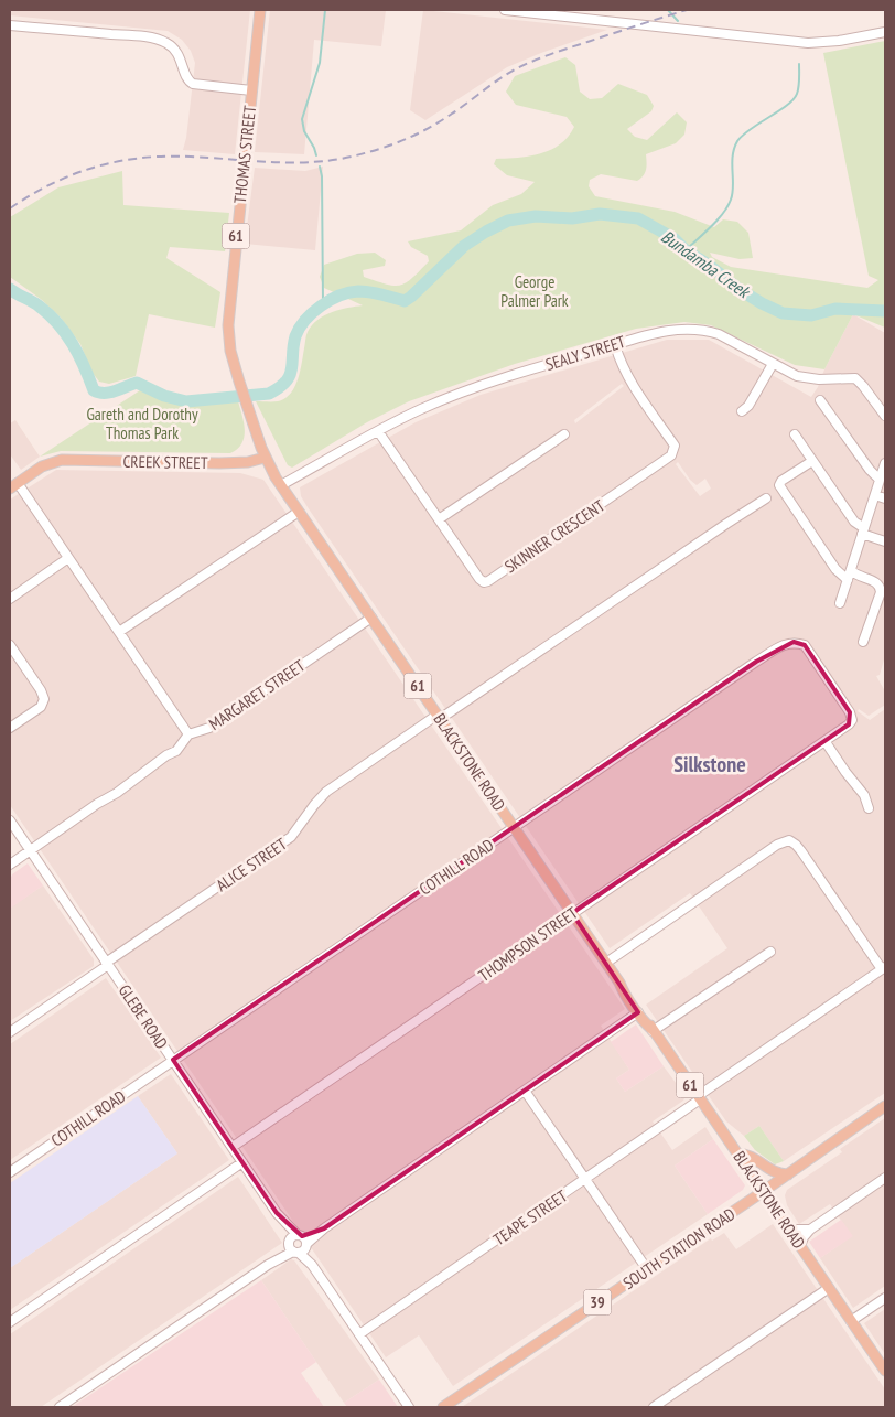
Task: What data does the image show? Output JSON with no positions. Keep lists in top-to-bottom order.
{
  "streets": {
    "main road": [
      "THOMAS STREET",
      "61",
      "CREEK STREET",
      "BLACKSTONE ROAD",
      "SOUTH STATION ROAD",
      "39"
    ],
    "street": [
      "SEALY STREET",
      "SKINNER CRESCENT",
      "MARGARET STREET",
      "ALICE STREET",
      "COTHILL ROAD",
      "THOMPSON STREET",
      "GLEBE ROAD",
      "TEAPE STREET"
    ]
  },
  "crossings": [
    ["THOMAS STREET", "CREEK STREET"],
    ["THOMAS STREET", "BLACKSTONE ROAD"],
    ["SEALY STREET", "SKINNER CRESCENT"],
    ["SEALY STREET", "BLACKSTONE ROAD"],
    ["CREEK STREET", "BLACKSTONE ROAD"],
    ["MARGARET STREET", "BLACKSTONE ROAD"],
    ["MARGARET STREET", "GLEBE ROAD"],
    ["BLACKSTONE ROAD", "ALICE STREET"],
    ["BLACKSTONE ROAD", "COTHILL ROAD"],
    ["BLACKSTONE ROAD", "THOMPSON STREET"],
    ["BLACKSTONE ROAD", "TEAPE STREET"],
    ["BLACKSTONE ROAD", "SOUTH STATION ROAD"],
    ["ALICE STREET", "GLEBE ROAD"],
    ["COTHILL ROAD", "THOMPSON STREET"],
    ["COTHILL ROAD", "GLEBE ROAD"],
    ["THOMPSON STREET", "GLEBE ROAD"],
    ["GLEBE ROAD", "TEAPE STREET"]
  ],
  "districts": ["Silkstone"],
  "water": ["Bundamba Creek"],
  "parks": ["George Palmer Park", "Gareth and Dorothy Thomas Park"]
}
